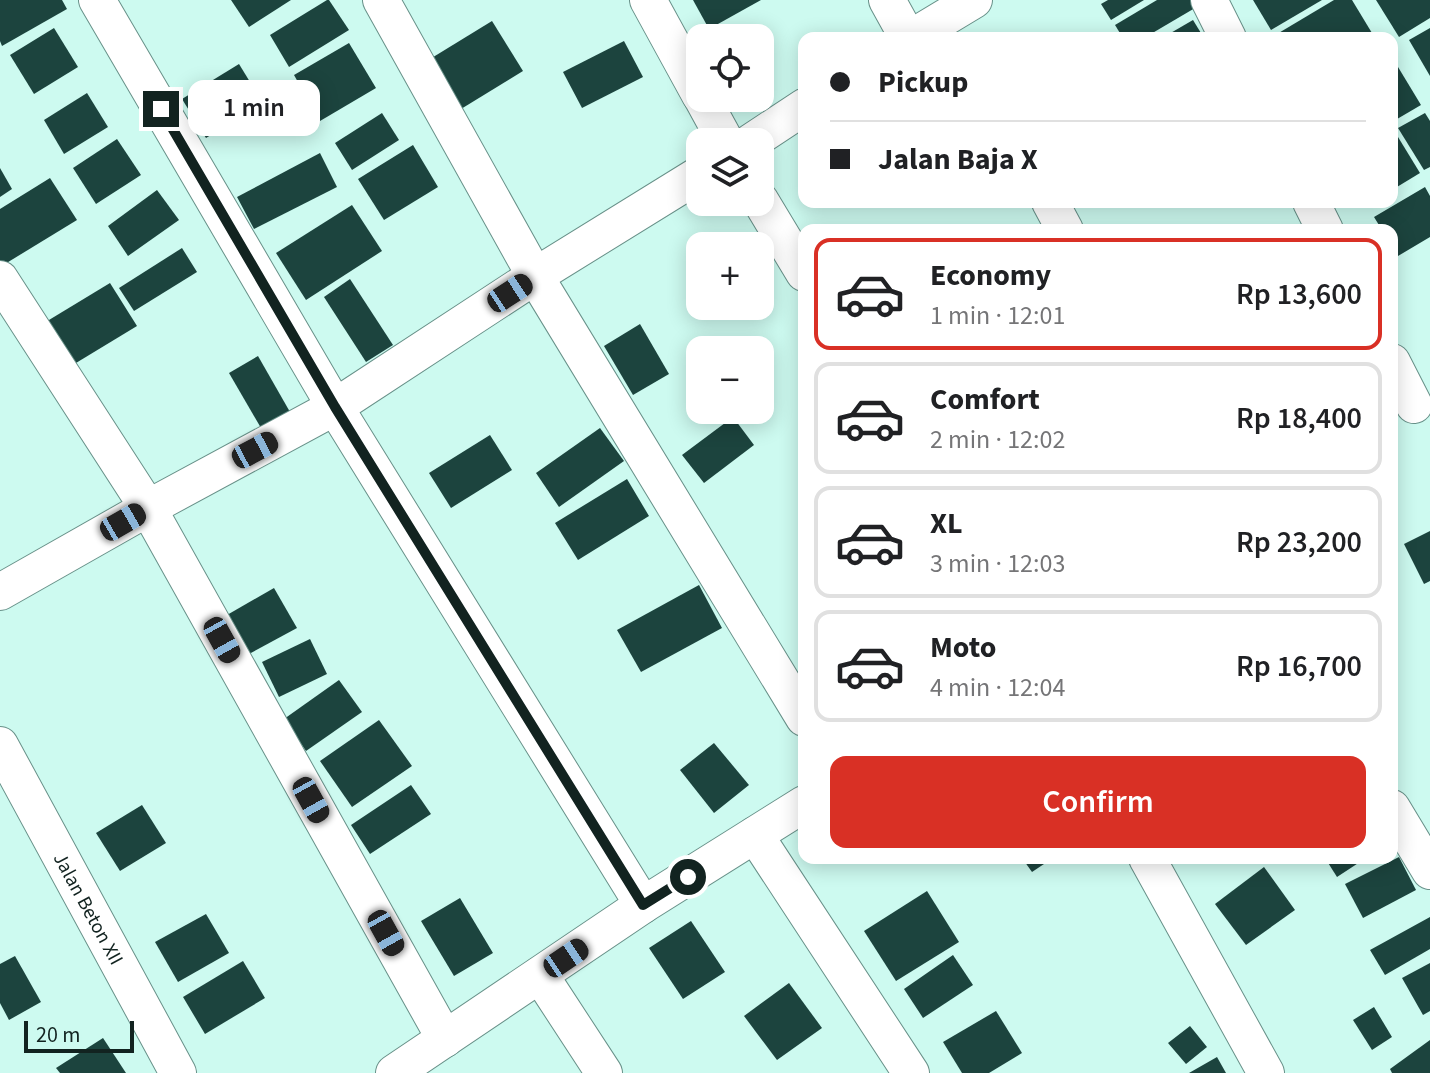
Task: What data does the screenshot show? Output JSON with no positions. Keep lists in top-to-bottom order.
{
  "streets": {
    "street": ["Jalan Beton XII"]
  },
  "scale_bar": "20 m",
  "page": {
    "map_buttons": ["+", "−"],
    "banner": ["Pickup", "Jalan Baja X"],
    "bubble": "1 min",
    "list": [
      {
        "name": "Economy",
        "note": "1 min · 12:01",
        "value": "Rp 13,600"
      },
      {
        "name": "Comfort",
        "note": "2 min · 12:02",
        "value": "Rp 18,400"
      },
      {
        "name": "XL",
        "note": "3 min · 12:03",
        "value": "Rp 23,200"
      },
      {
        "name": "Moto",
        "note": "4 min · 12:04",
        "value": "Rp 16,700"
      }
    ],
    "buttons": "Confirm",
    "scale": "20 m"
  }
}
